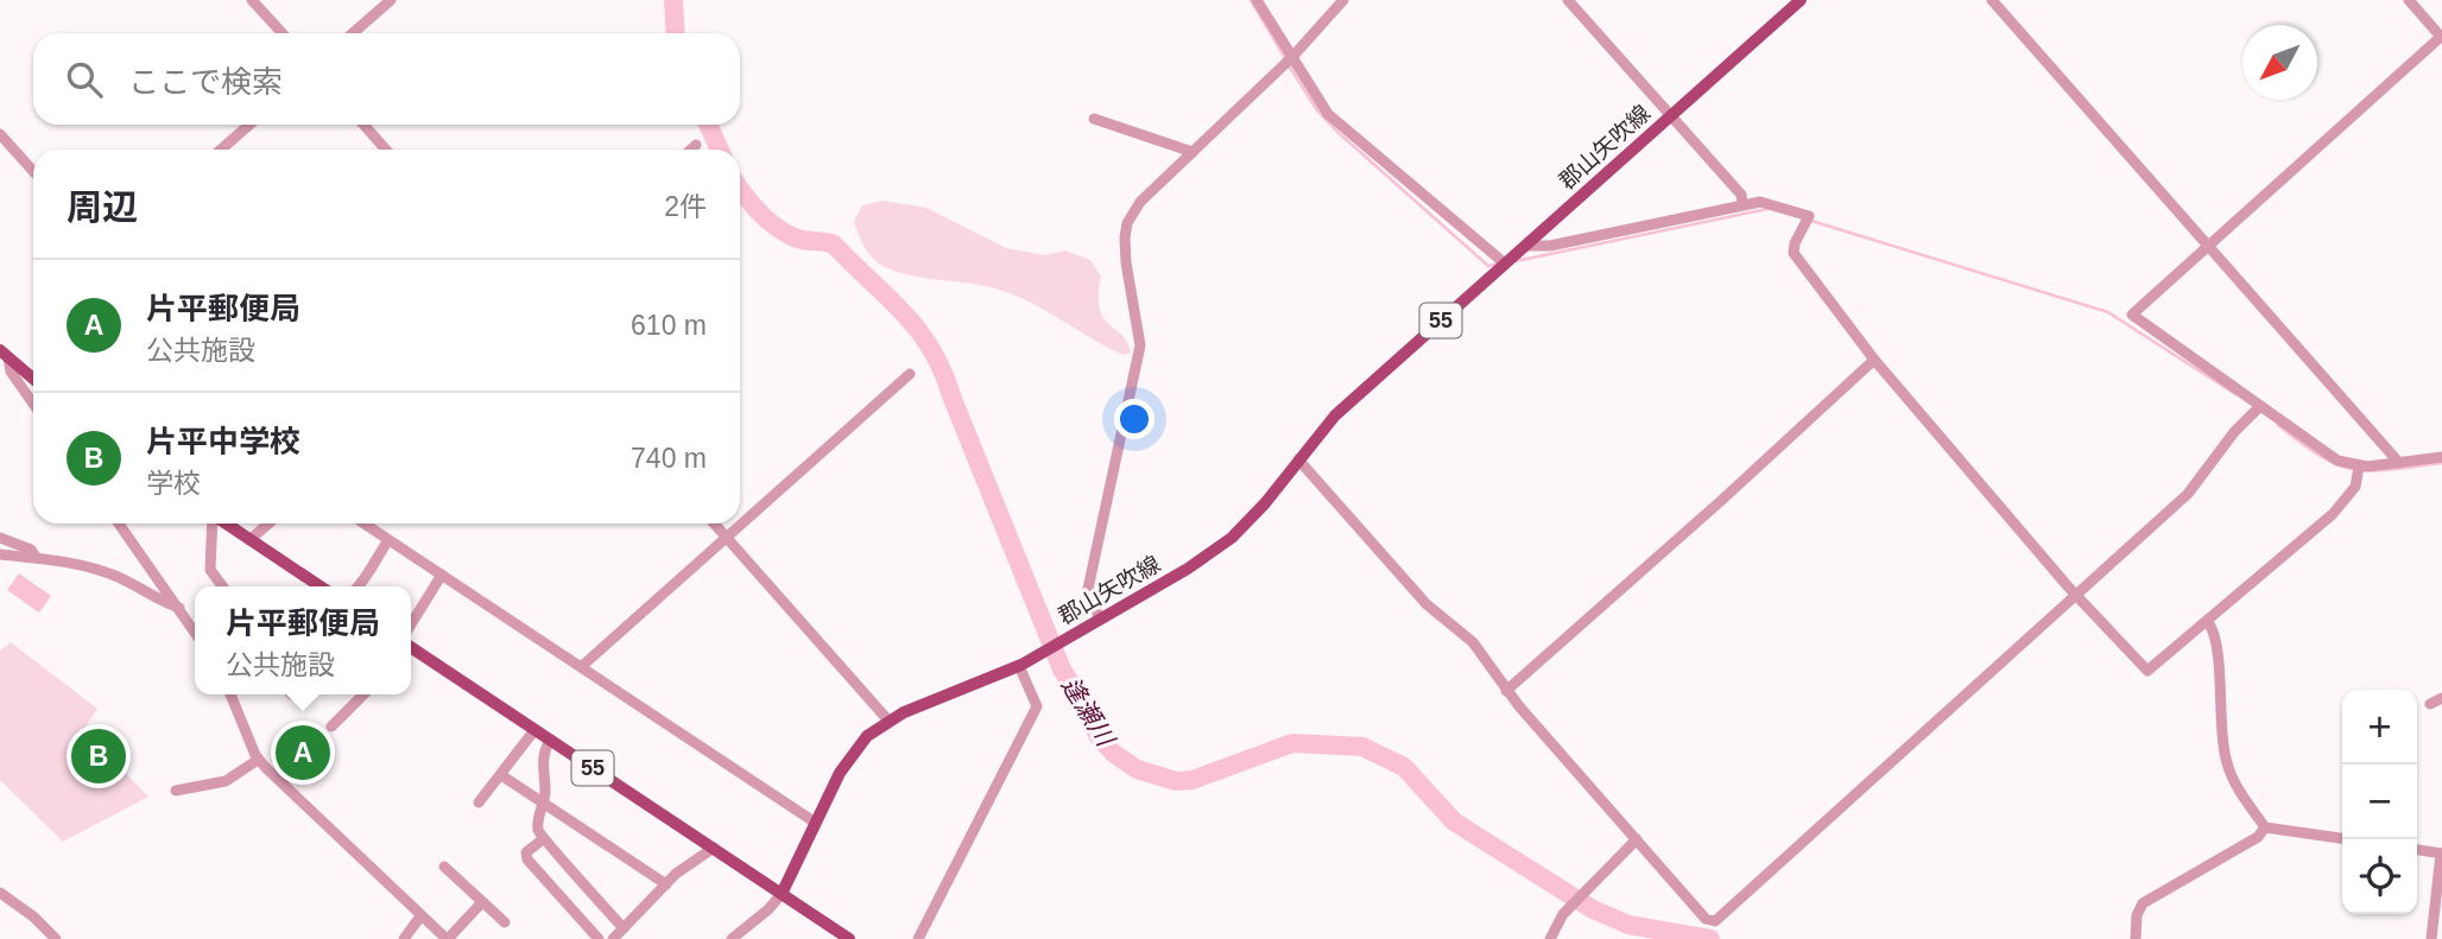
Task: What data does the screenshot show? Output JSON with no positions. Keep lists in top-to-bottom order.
{
  "streets": {
    "main road": ["郡山矢吹線", "55"]
  },
  "crossings": [
    ["郡山矢吹線", "55"]
  ],
  "water": ["逢瀬川"],
  "north": "bottom left",
  "page": {
    "search": "ここで検索",
    "heading": ["周辺", "2件"],
    "list": [
      {
        "mark": "A",
        "name": "片平郵便局",
        "note": "公共施設",
        "value": "610 m"
      },
      {
        "mark": "B",
        "name": "片平中学校",
        "note": "学校",
        "value": "740 m"
      }
    ],
    "popup": ["片平郵便局", "公共施設"],
    "map_buttons": ["+", "−"],
    "pins": ["A", "B"]
  }
}
